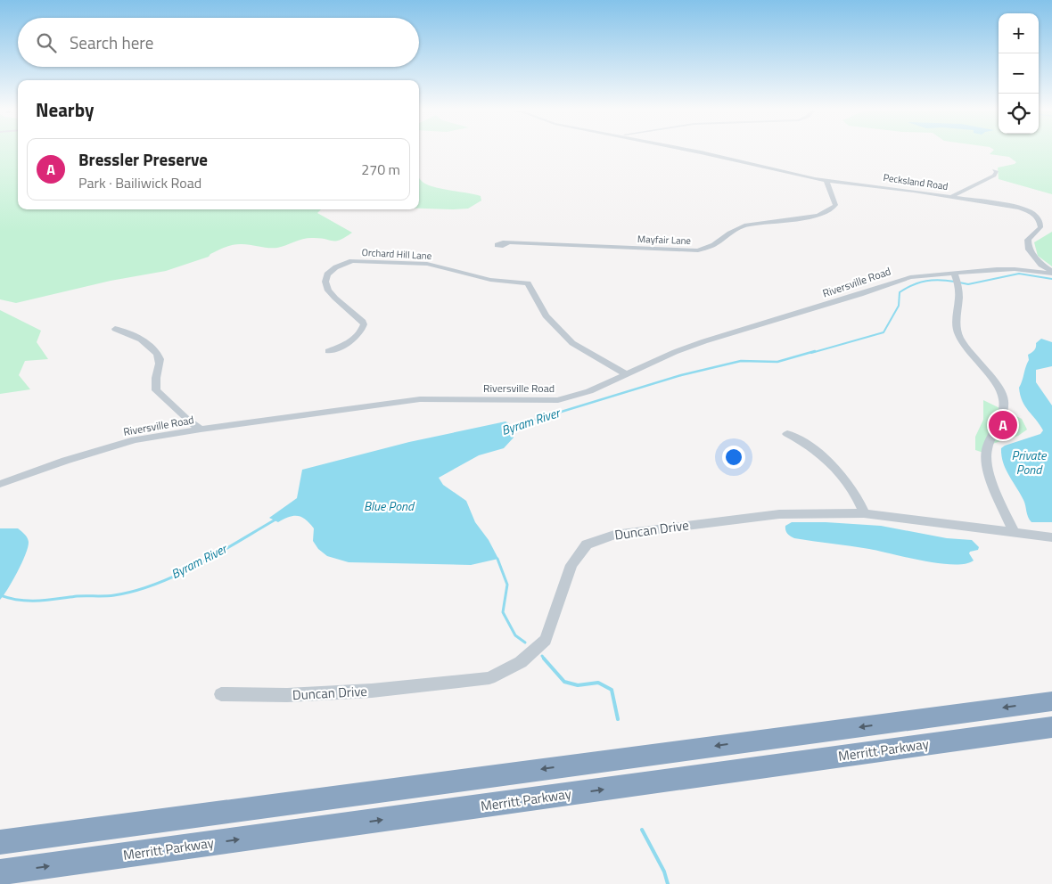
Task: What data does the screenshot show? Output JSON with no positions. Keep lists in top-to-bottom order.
{
  "streets": {
    "highway": ["Merritt Parkway"],
    "street": [
      "Pecksland Road",
      "Mayfair Lane",
      "Orchard Hill Lane",
      "Riversville Road",
      "Duncan Drive"
    ]
  },
  "crossings": [
    ["Pecksland Road", "Mayfair Lane"],
    ["Pecksland Road", "Riversville Road"],
    ["Orchard Hill Lane", "Riversville Road"]
  ],
  "water": ["Byram River", "Private Pond", "Blue Pond"],
  "page": {
    "map_buttons": ["+", "−"],
    "search": "Search here",
    "heading": "Nearby",
    "list": [
      {
        "mark": "A",
        "name": "Bressler Preserve",
        "note": "Park · Bailiwick Road",
        "value": "270 m"
      }
    ],
    "pins": "A"
  }
}
